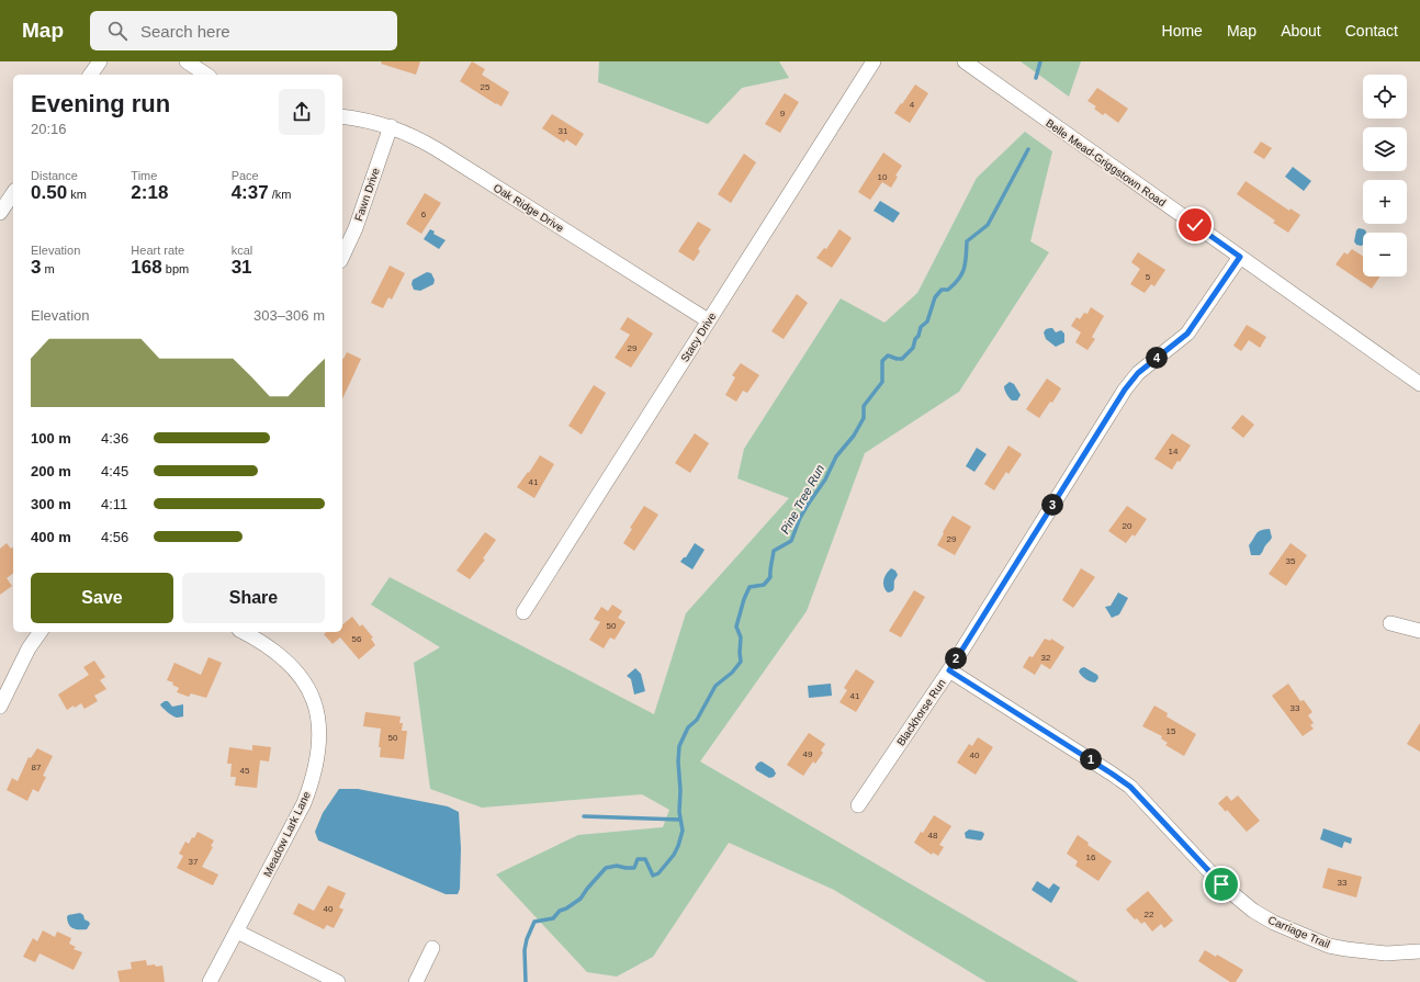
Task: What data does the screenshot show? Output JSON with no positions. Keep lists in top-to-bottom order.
{
  "streets": {
    "street": [
      "Belle Mead-Griggstown Road",
      "Fawn Drive",
      "Oak Ridge Drive",
      "Stacy Drive",
      "Blackhorse Run",
      "Meadow Lark Lane",
      "Carriage Trail"
    ]
  },
  "crossings": [
    ["Belle Mead-Griggstown Road", "Blackhorse Run"],
    ["Fawn Drive", "Oak Ridge Drive"],
    ["Oak Ridge Drive", "Stacy Drive"],
    ["Blackhorse Run", "Carriage Trail"]
  ],
  "water": ["Pine Tree Run"],
  "house_numbers": [
    "25",
    "4",
    "9",
    "31",
    "10",
    "6",
    "5",
    "29",
    "14",
    "41",
    "20",
    "29",
    "35",
    "50",
    "56",
    "32",
    "41",
    "33",
    "15",
    "50",
    "49",
    "40",
    "87",
    "45",
    "48",
    "16",
    "37",
    "33",
    "40",
    "22"
  ],
  "page": {
    "header": "Map",
    "search": "Search here",
    "nav": [
      "Home",
      "Map",
      "About",
      "Contact"
    ],
    "map_buttons": ["+", "−"],
    "heading": ["Evening run", "20:16"],
    "stats": [
      ["Distance", "0.50 km"],
      ["Time", "2:18"],
      ["Pace", "4:37 /km"],
      ["Elevation", "3 m"],
      ["Heart rate", "168 bpm"],
      ["kcal", "31"]
    ],
    "chart": ["Elevation", "303–306 m"],
    "pins": [
      "4",
      "3",
      "2",
      "1"
    ],
    "list": [
      {
        "name": "100 m",
        "note": "4:36"
      },
      {
        "name": "200 m",
        "note": "4:45"
      },
      {
        "name": "300 m",
        "note": "4:11"
      },
      {
        "name": "400 m",
        "note": "4:56"
      }
    ],
    "buttons": ["Save", "Share"]
  }
}
